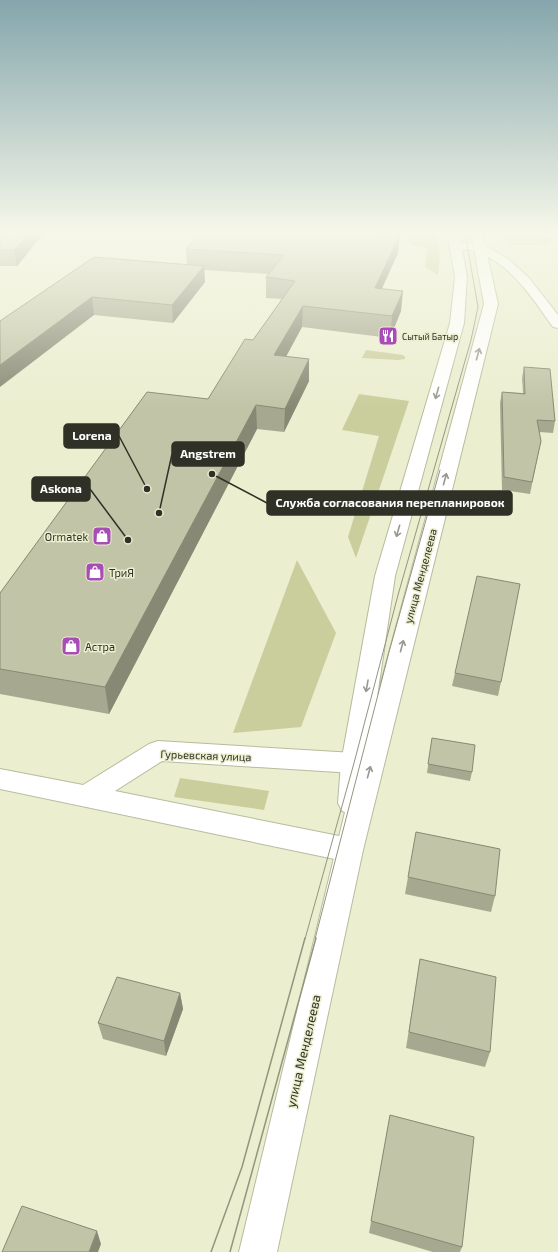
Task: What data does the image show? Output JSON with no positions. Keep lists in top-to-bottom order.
{
  "streets": {
    "main road": ["улица Менделеева", "Гурьевская улица"]
  },
  "crossings": [
    ["улица Менделеева", "Гурьевская улица"]
  ],
  "places": {
    "restaurant": ["Сытый Батыр"],
    "other": [
      "Служба согласования перепланировок",
      "Lorena",
      "Angstrem",
      "Askona"
    ],
    "shop": ["Ormatek", "ТриЯ", "Астра"]
  }
}
